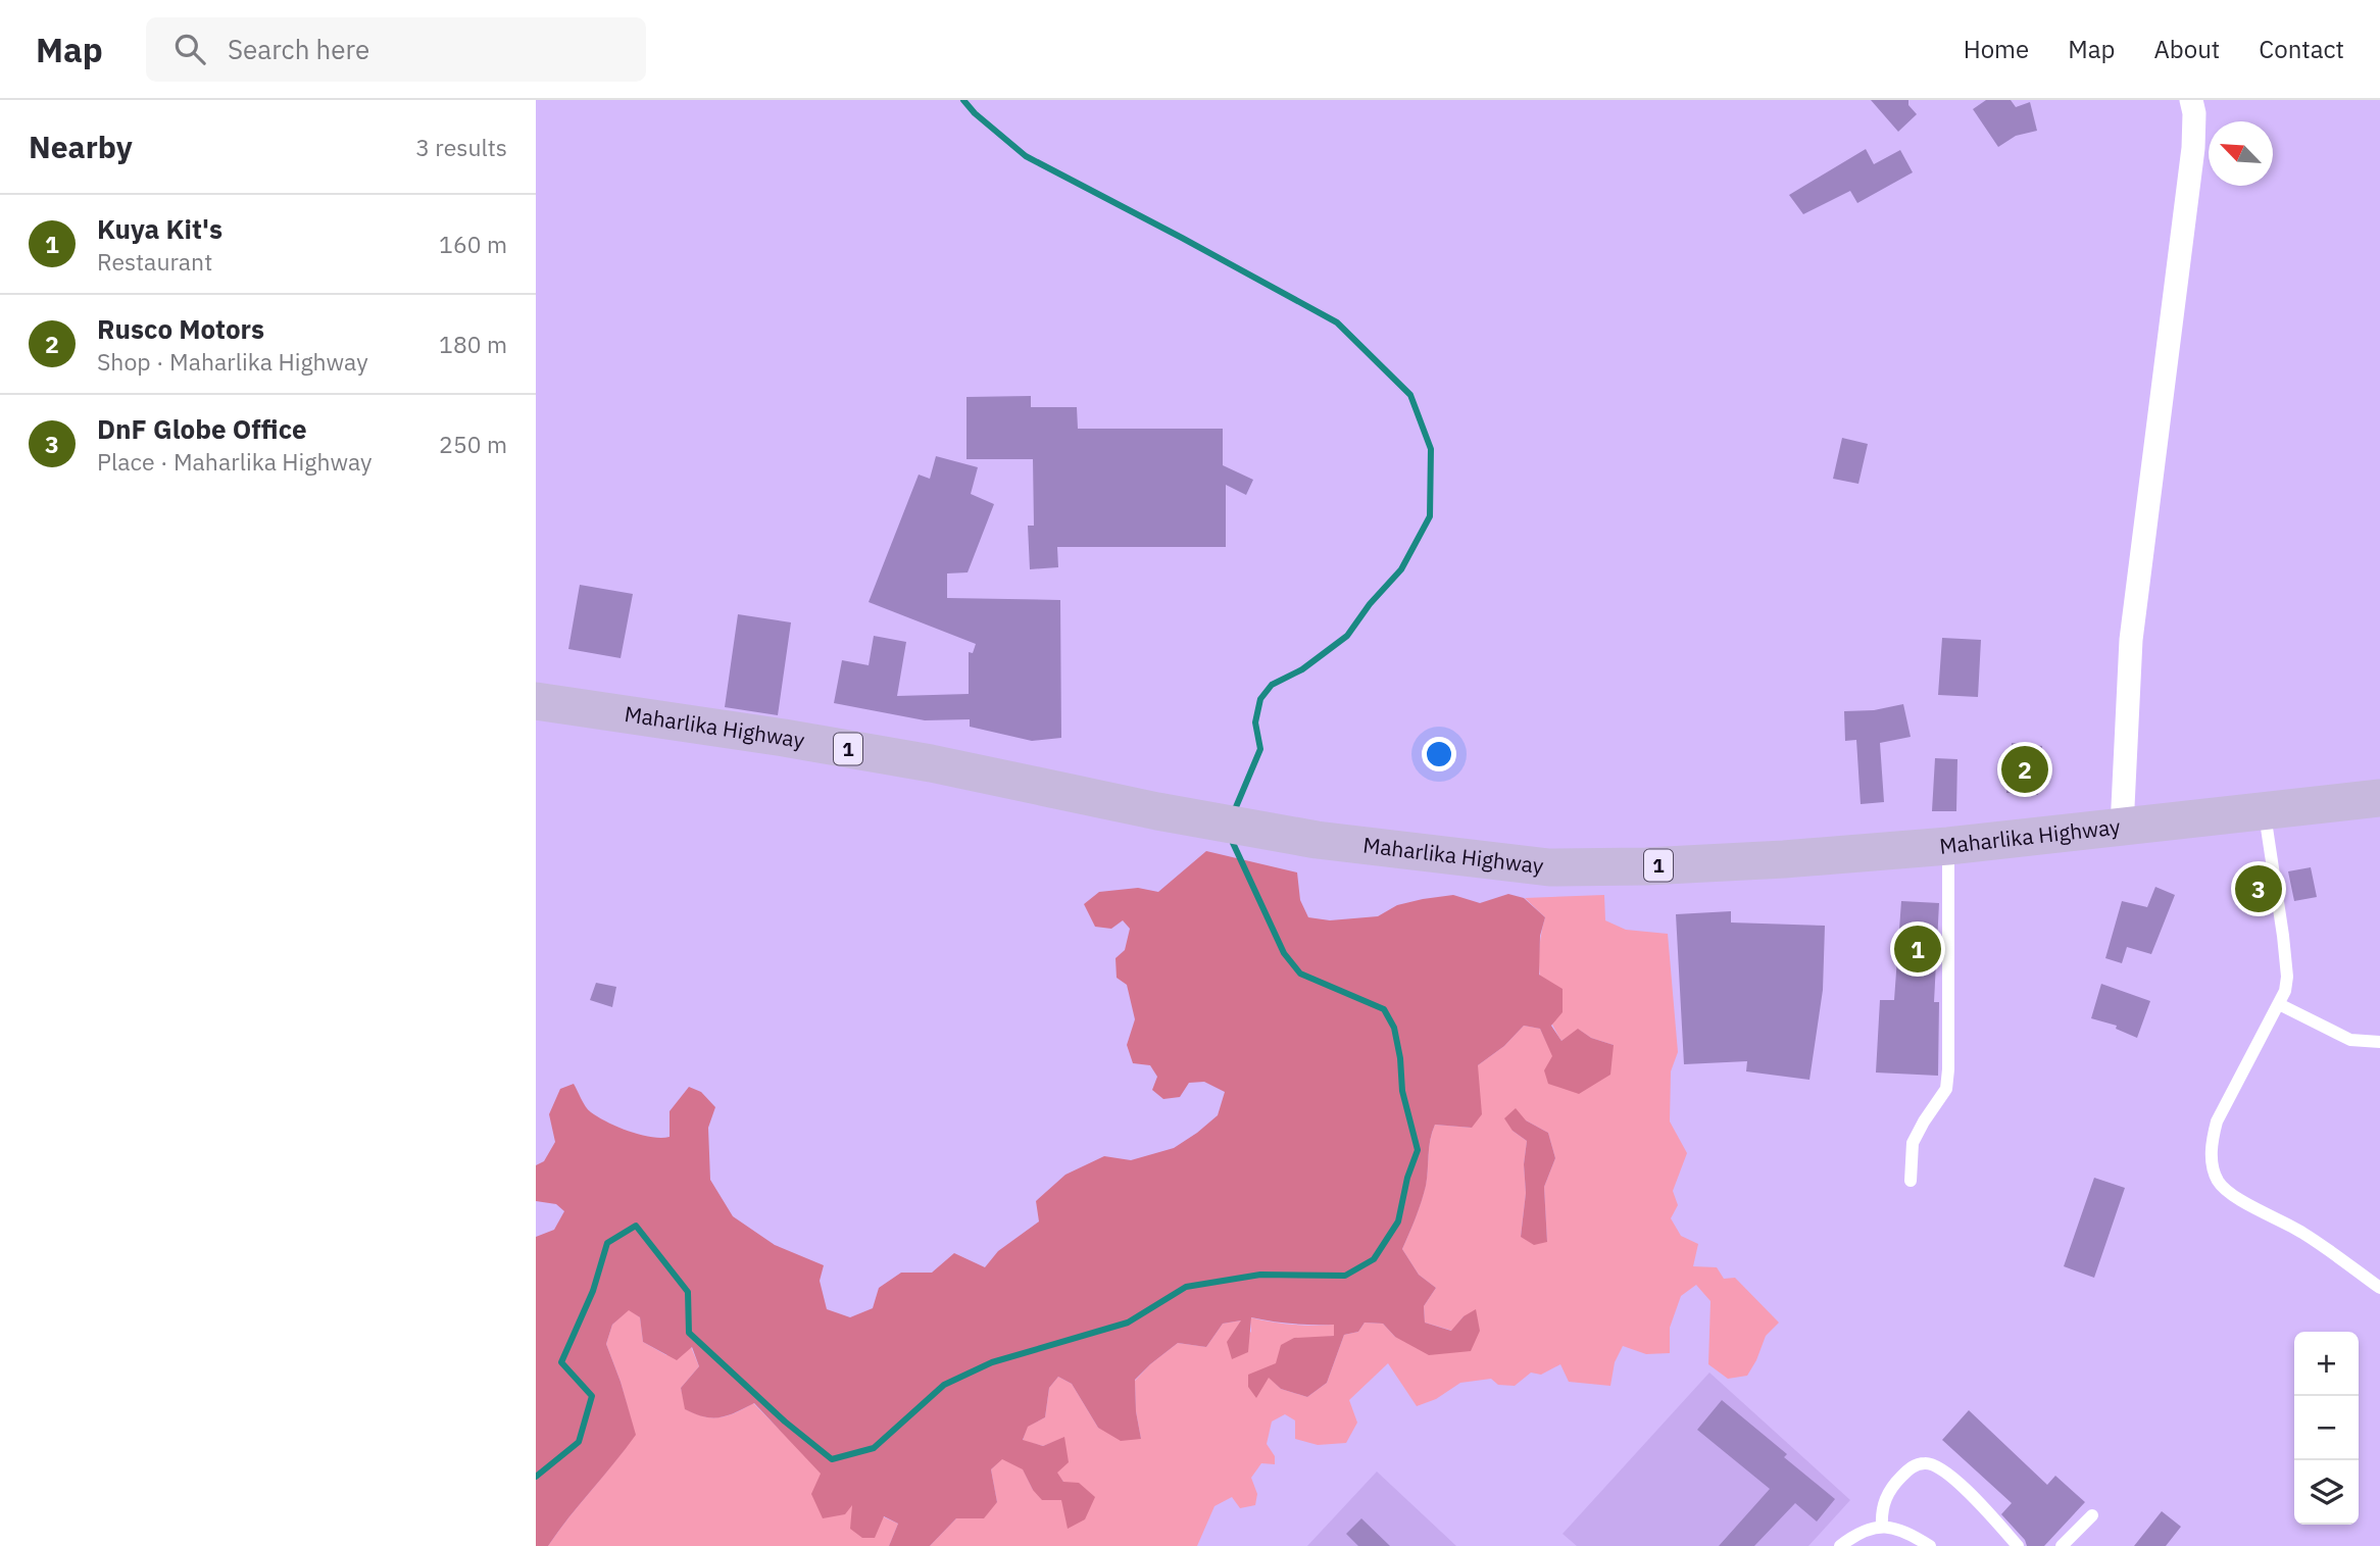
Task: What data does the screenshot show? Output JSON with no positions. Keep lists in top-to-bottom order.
{
  "streets": {
    "main road": ["Maharlika Highway", "1"]
  },
  "north": "top left",
  "page": {
    "header": "Map",
    "search": "Search here",
    "nav": [
      "Home",
      "Map",
      "About",
      "Contact"
    ],
    "heading": ["Nearby", "3 results"],
    "list": [
      {
        "mark": "1",
        "name": "Kuya Kit's",
        "note": "Restaurant",
        "value": "160 m"
      },
      {
        "mark": "2",
        "name": "Rusco Motors",
        "note": "Shop · Maharlika Highway",
        "value": "180 m"
      },
      {
        "mark": "3",
        "name": "DnF Globe Office",
        "note": "Place · Maharlika Highway",
        "value": "250 m"
      }
    ],
    "pins": ["2", "3", "1"],
    "map_buttons": ["+", "−"]
  }
}
